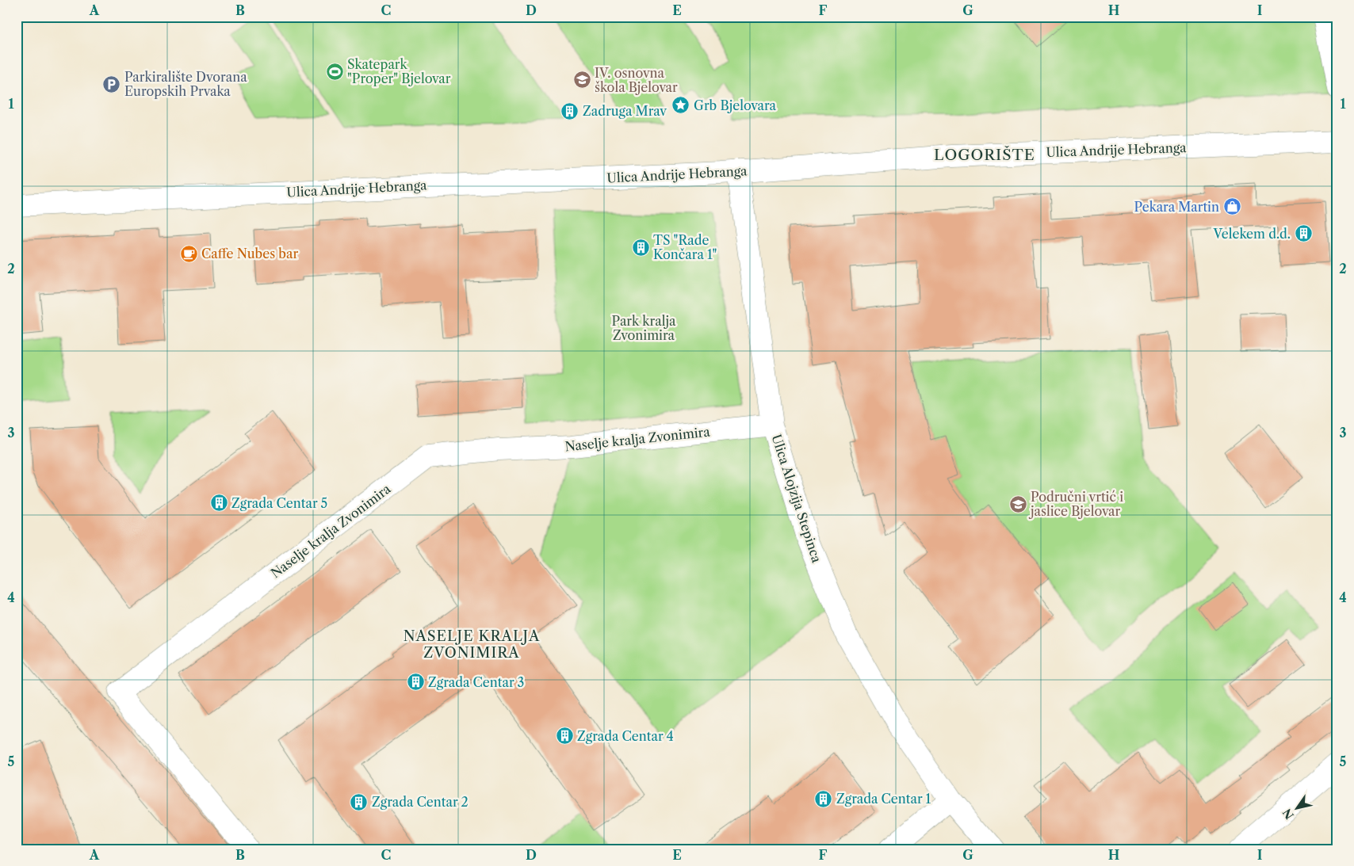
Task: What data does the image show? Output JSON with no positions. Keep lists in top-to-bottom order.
{
  "streets": {
    "street": ["Ulica Andrije Hebranga", "Naselje kralja Zvonimira", "Ulica Alojzija Stepinca"]
  },
  "crossings": [
    ["Ulica Andrije Hebranga", "Ulica Alojzija Stepinca"],
    ["Naselje kralja Zvonimira", "Ulica Alojzija Stepinca"]
  ],
  "districts": ["LOGORIŠTE", "NASELJE KRALJA ZVONIMIRA"],
  "parks": ["Park kralja Zvonimira"],
  "places": {
    "sports": ["Skatepark \"Proper\" Bjelovar"],
    "school or university": ["IV. osnovna škola Bjelovar", "Područni vrtić i jaslice Bjelovar"],
    "parking": ["Parkiralište Dvorana Europskih Prvaka"],
    "place": ["Grb Bjelovara"],
    "building": [
      "Zadruga Mrav",
      "Velekem d.d.",
      "TS \"Rade Končara 1\"",
      "Zgrada Centar 5",
      "Zgrada Centar 3",
      "Zgrada Centar 4",
      "Zgrada Centar 1",
      "Zgrada Centar 2"
    ],
    "shop": ["Pekara Martin"],
    "cafe": ["Caffe Nubes bar"]
  },
  "north": "bottom left",
  "grid": {
    "columns": [
      "A",
      "B",
      "C",
      "D",
      "E",
      "F",
      "G",
      "H",
      "I"
    ],
    "rows": [
      "1",
      "2",
      "3",
      "4",
      "5"
    ]
  }
}
